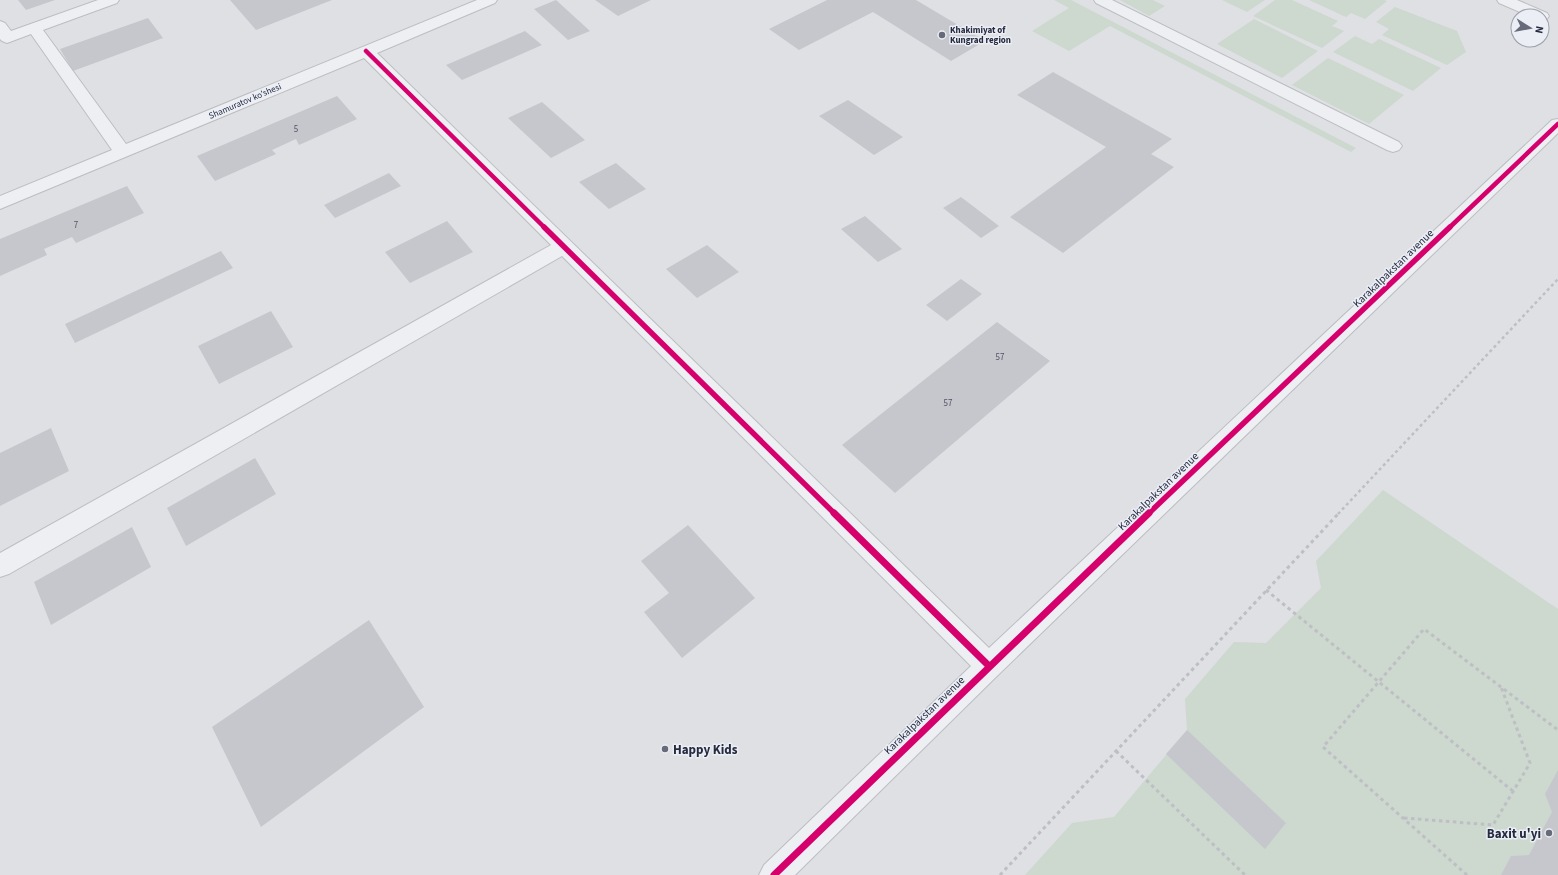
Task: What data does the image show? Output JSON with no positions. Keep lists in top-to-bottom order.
{
  "streets": {
    "street": ["Shamuratov ko'shesi", "Karakalpakstan avenue"]
  },
  "places": ["Khakimiyat of Kungrad region", "Happy Kids", "Baxit u'yi"],
  "house_numbers": [
    "5",
    "7",
    "57",
    "57"
  ],
  "north": "right"
}
